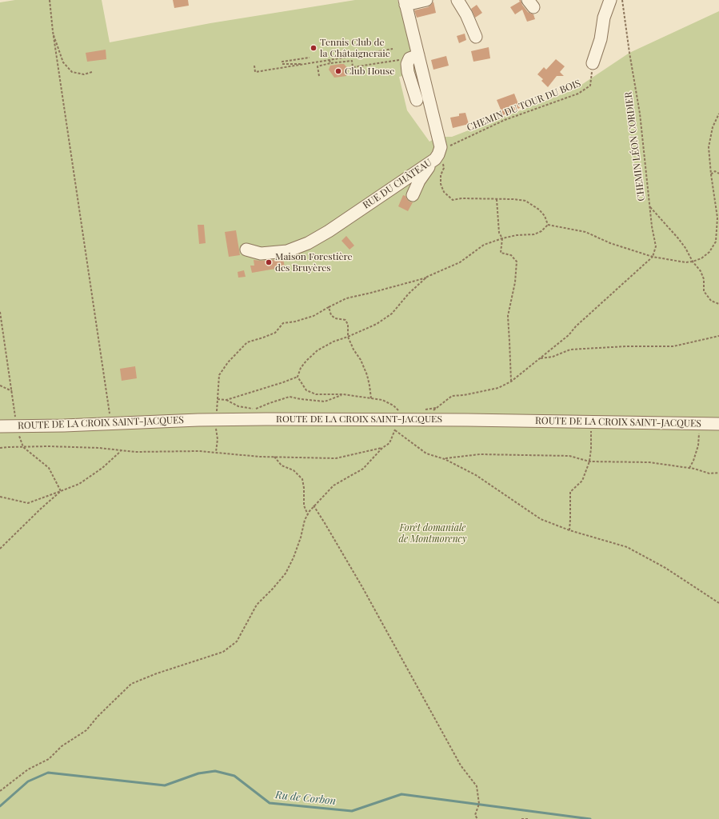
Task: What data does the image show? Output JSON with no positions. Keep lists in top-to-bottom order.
{
  "streets": {
    "street": ["RUE DU CHÂTEAU", "ROUTE DE LA CROIX SAINT-JACQUES"],
    "path": ["CHEMIN DU TOUR DU BOIS", "CHEMIN LÉON CORDIER"]
  },
  "water": ["Ru de Corbon"],
  "parks": ["Forêt domaniale de Montmorency"],
  "places": ["Tennis Club de la Châtaigneraie", "Club House", "Maison Forestière des Bruyères"]
}
